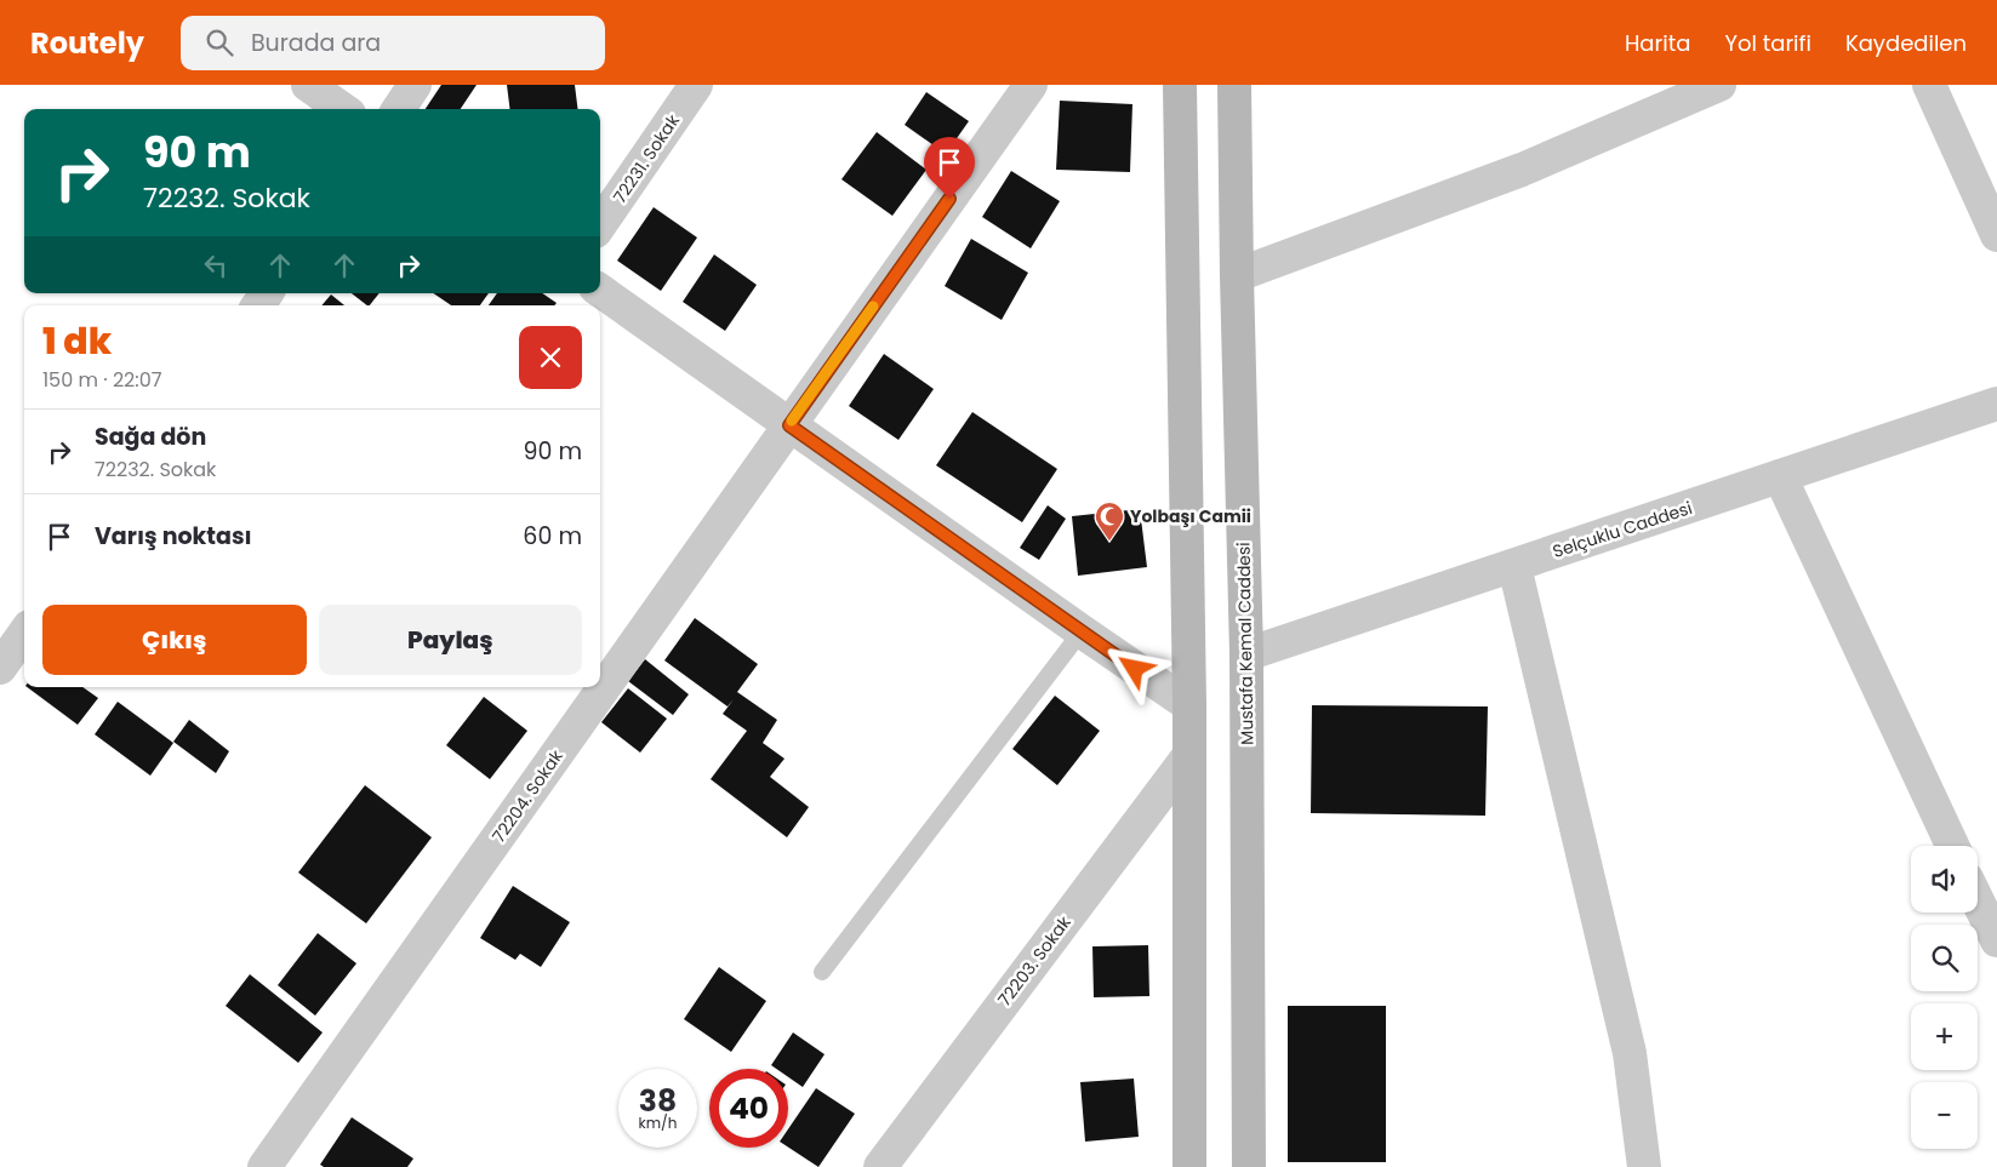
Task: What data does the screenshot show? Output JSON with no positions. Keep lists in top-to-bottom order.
{
  "streets": {
    "main road": ["Mustafa Kemal Caddesi"],
    "street": [
      "72231. Sokak",
      "Selçuklu Caddesi",
      "72204. Sokak",
      "72203. Sokak"
    ]
  },
  "crossings": [
    ["Selçuklu Caddesi", "Mustafa Kemal Caddesi"]
  ],
  "places": {
    "mosque": ["Yolbaşı Camii"]
  },
  "page": {
    "header": "Routely",
    "search": "Burada ara",
    "nav": ["Harita", "Yol tarifi", "Kaydedilen"],
    "turn": ["90 m", "72232. Sokak"],
    "heading": ["1 dk", "150 m · 22:07"],
    "list": [
      {
        "name": "Sağa dön",
        "note": "72232. Sokak",
        "value": "90 m"
      },
      {
        "name": "Varış noktası",
        "value": "60 m"
      }
    ],
    "buttons": ["Çıkış", "Paylaş"],
    "map_buttons": ["+", "−"],
    "speed": "38 km/h",
    "limit": "40"
  }
}
